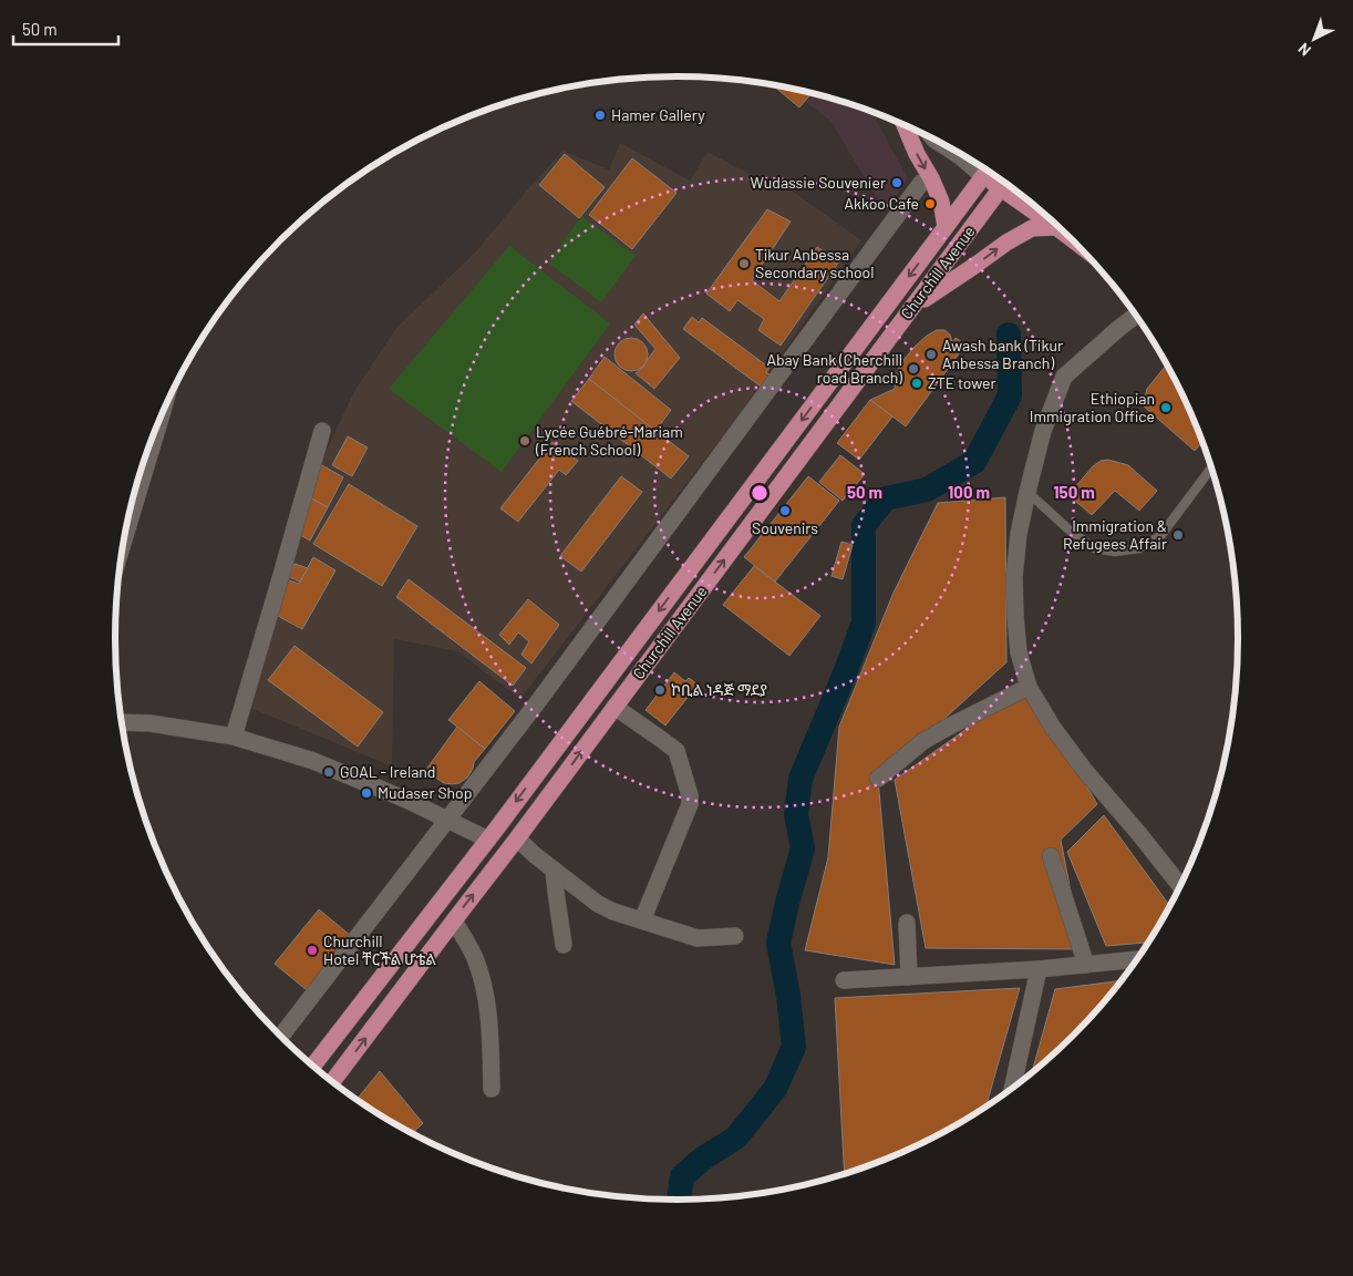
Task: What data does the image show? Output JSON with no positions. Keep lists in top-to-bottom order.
{
  "streets": {
    "main road": ["Churchill Avenue"]
  },
  "places": [
    "Hamer Gallery",
    "Wudassie Souvenier",
    "Akkoo Cafe",
    "Tikur Anbessa Secondary school",
    "Awash bank (Tikur Anbessa Branch)",
    "Abay Bank (Cherchill road Branch)",
    "ZTE tower",
    "Ethiopian Immigration Office",
    "Lycée Guébré-Mariam (French School)",
    "Souvenirs",
    "Immigration & Refugees Affair",
    "ኮቢል ነዳጅ ማደያ",
    "GOAL - Ireland",
    "Mudaser Shop",
    "Churchill Hotel ቸርችል ሆቴል"
  ],
  "scale_bar": "50 m",
  "north": "bottom left",
  "rings": ["50 m", "100 m", "150 m"]
}
